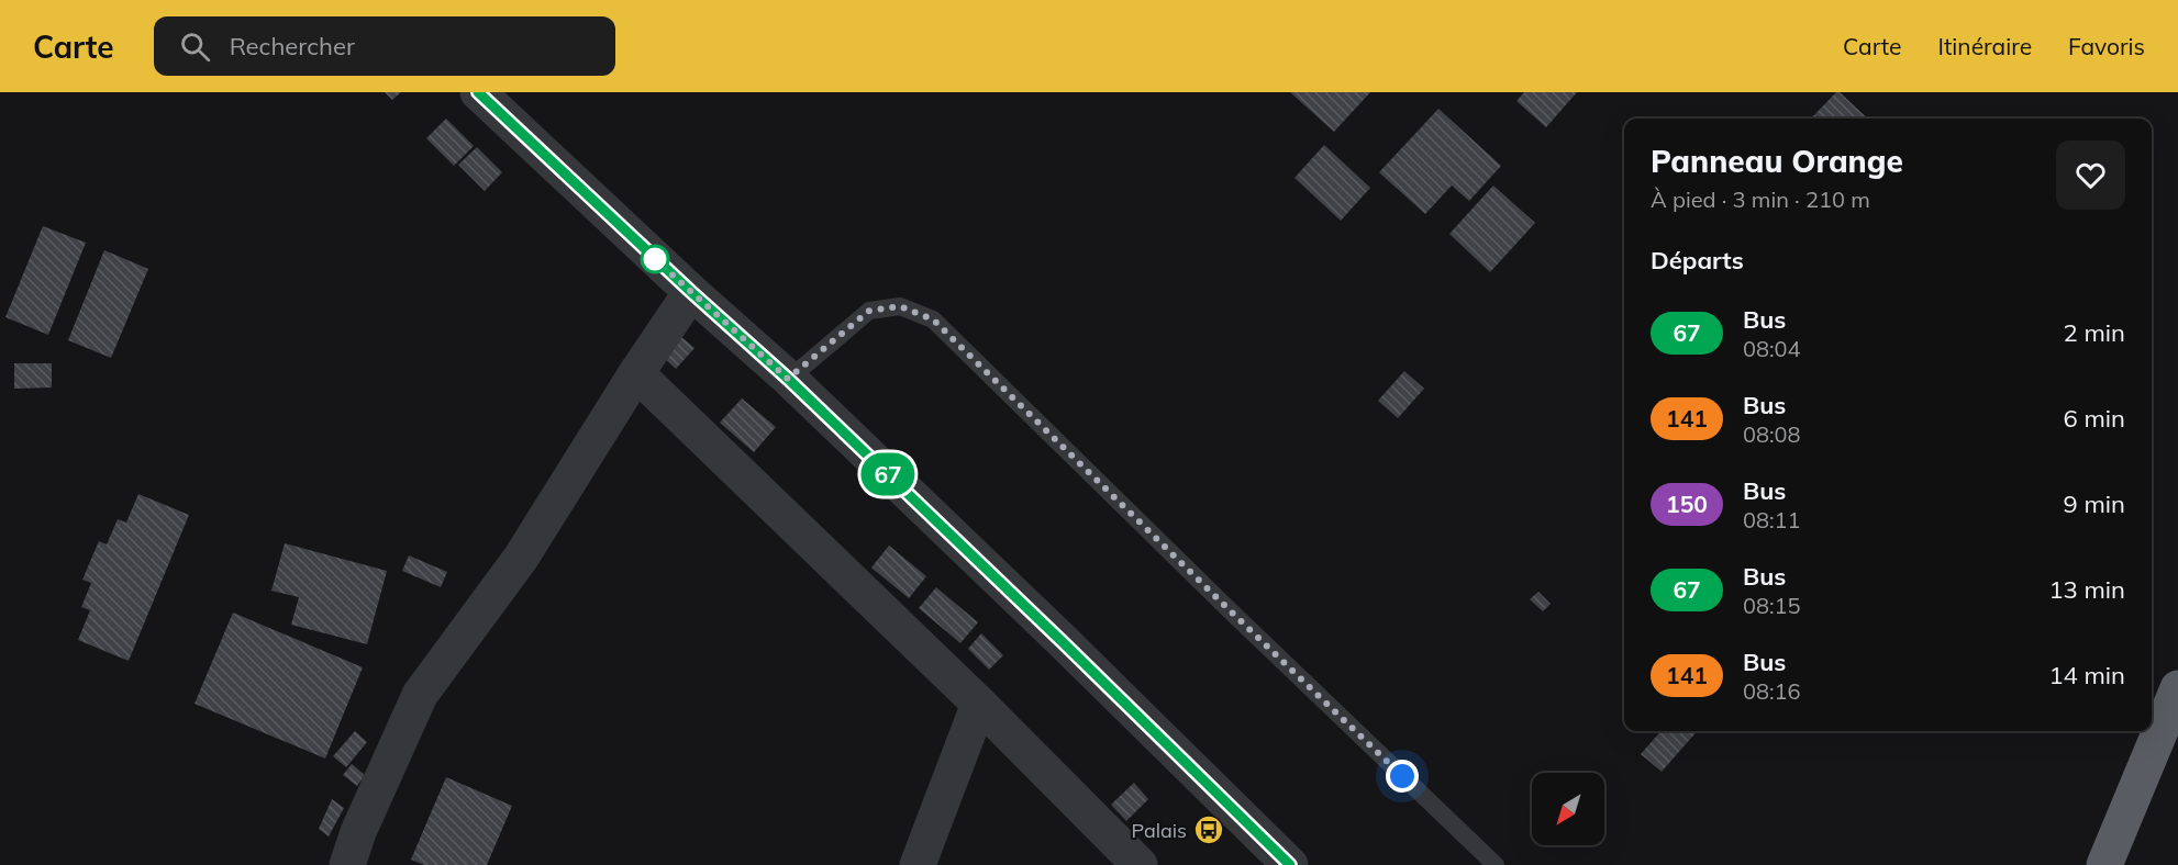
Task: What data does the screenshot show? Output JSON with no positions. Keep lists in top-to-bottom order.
{
  "places": {
    "bus stop": ["Palais"]
  },
  "lines": ["bus line 67"],
  "north": "bottom left",
  "page": {
    "header": "Carte",
    "search": "Rechercher",
    "nav": ["Carte", "Itinéraire", "Favoris"],
    "on_map": "67",
    "heading": [
      ["Panneau Orange", "À pied · 3 min · 210 m"],
      "Départs"
    ],
    "list": [
      {
        "mark": "67",
        "name": "Bus",
        "note": "08:04",
        "value": "2 min"
      },
      {
        "mark": "141",
        "name": "Bus",
        "note": "08:08",
        "value": "6 min"
      },
      {
        "mark": "150",
        "name": "Bus",
        "note": "08:11",
        "value": "9 min"
      },
      {
        "mark": "67",
        "name": "Bus",
        "note": "08:15",
        "value": "13 min"
      },
      {
        "mark": "141",
        "name": "Bus",
        "note": "08:16",
        "value": "14 min"
      }
    ]
  }
}
